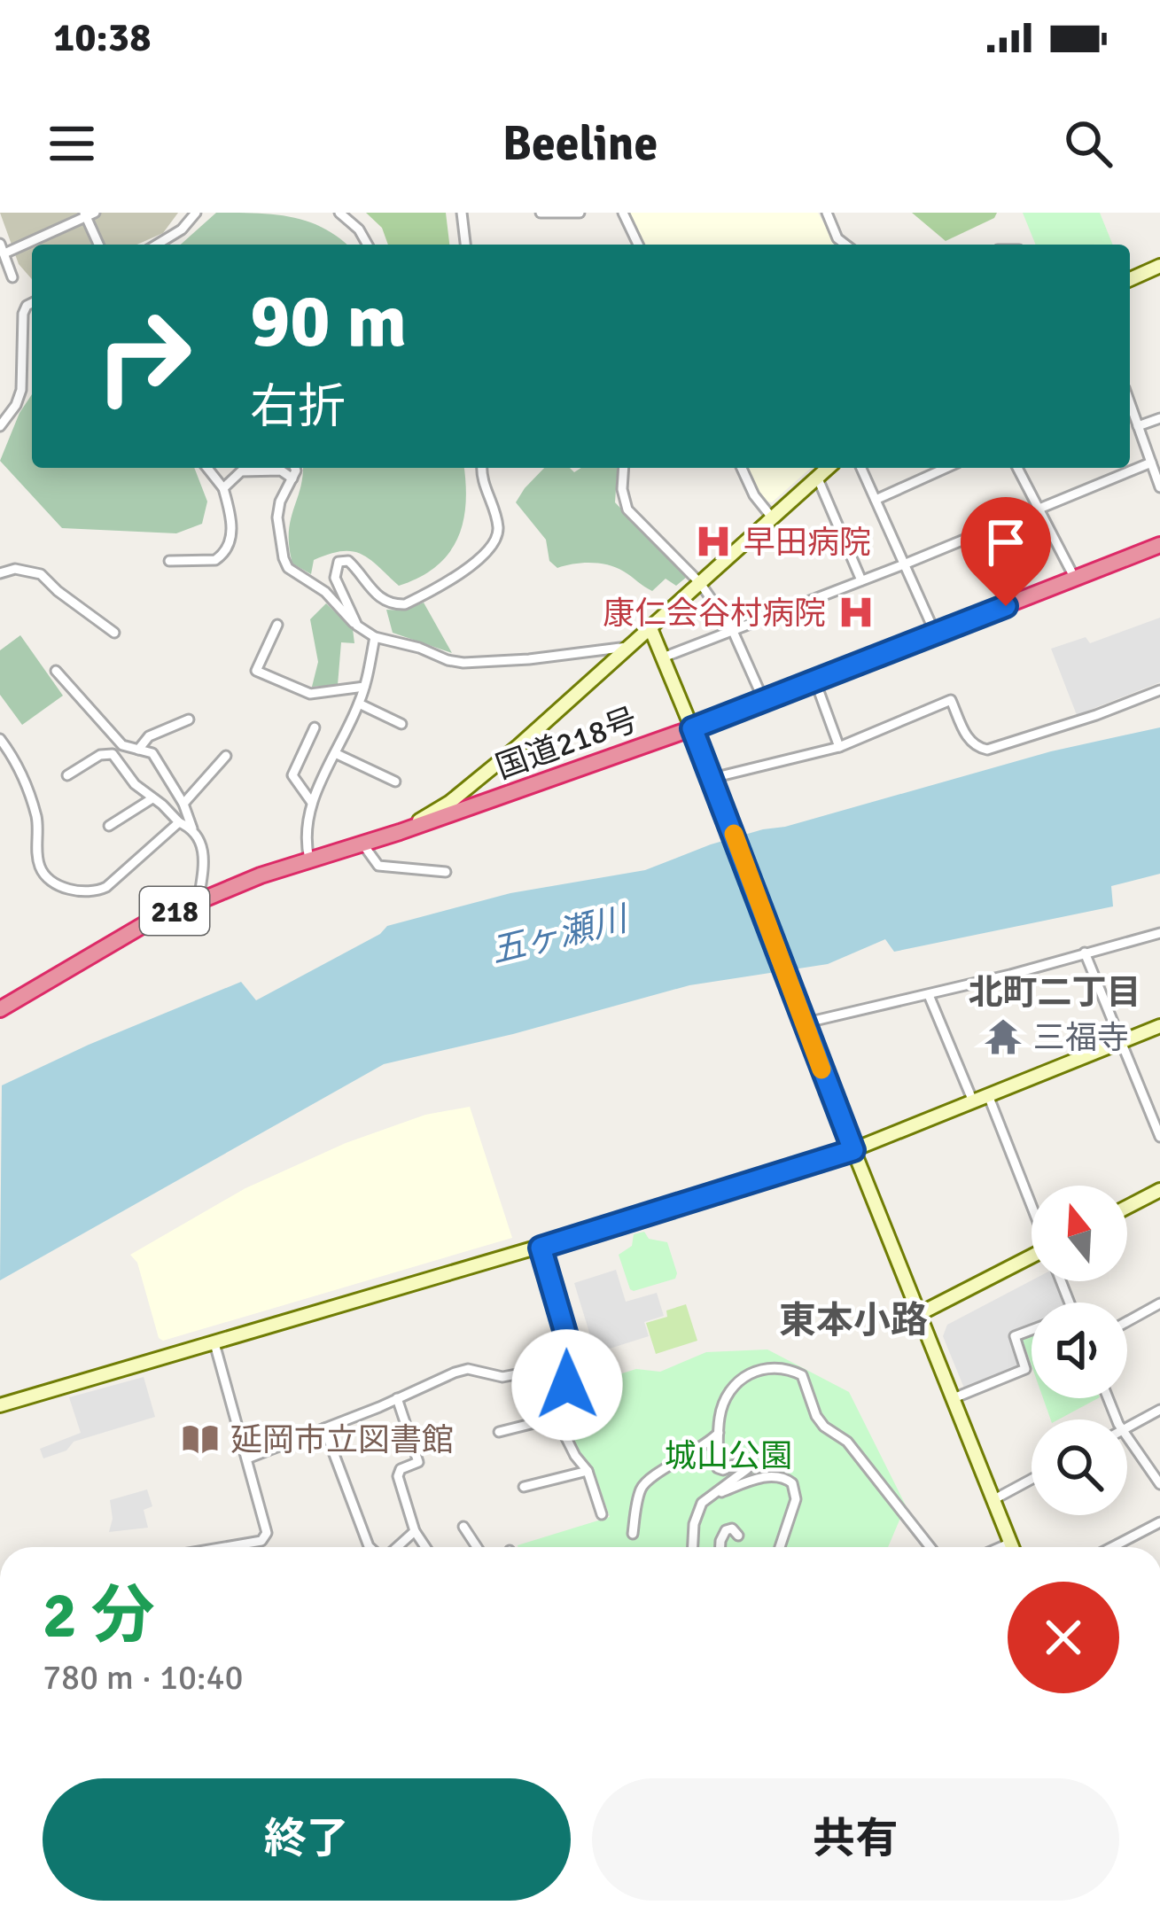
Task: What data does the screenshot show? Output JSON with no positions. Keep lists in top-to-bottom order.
{
  "streets": {
    "highway": ["国道218号", "218"]
  },
  "districts": ["北町二丁目", "東本小路"],
  "water": ["五ヶ瀬川"],
  "parks": ["城山公園"],
  "places": {
    "hospital": ["早田病院", "康仁会谷村病院"],
    "temple": ["三福寺"],
    "library": ["延岡市立図書館"]
  },
  "north": "top",
  "page": {
    "status": "10:38",
    "header": "Beeline",
    "turn": ["90 m", "右折"],
    "heading": ["2 分", "780 m · 10:40"],
    "buttons": ["終了", "共有"]
  }
}
